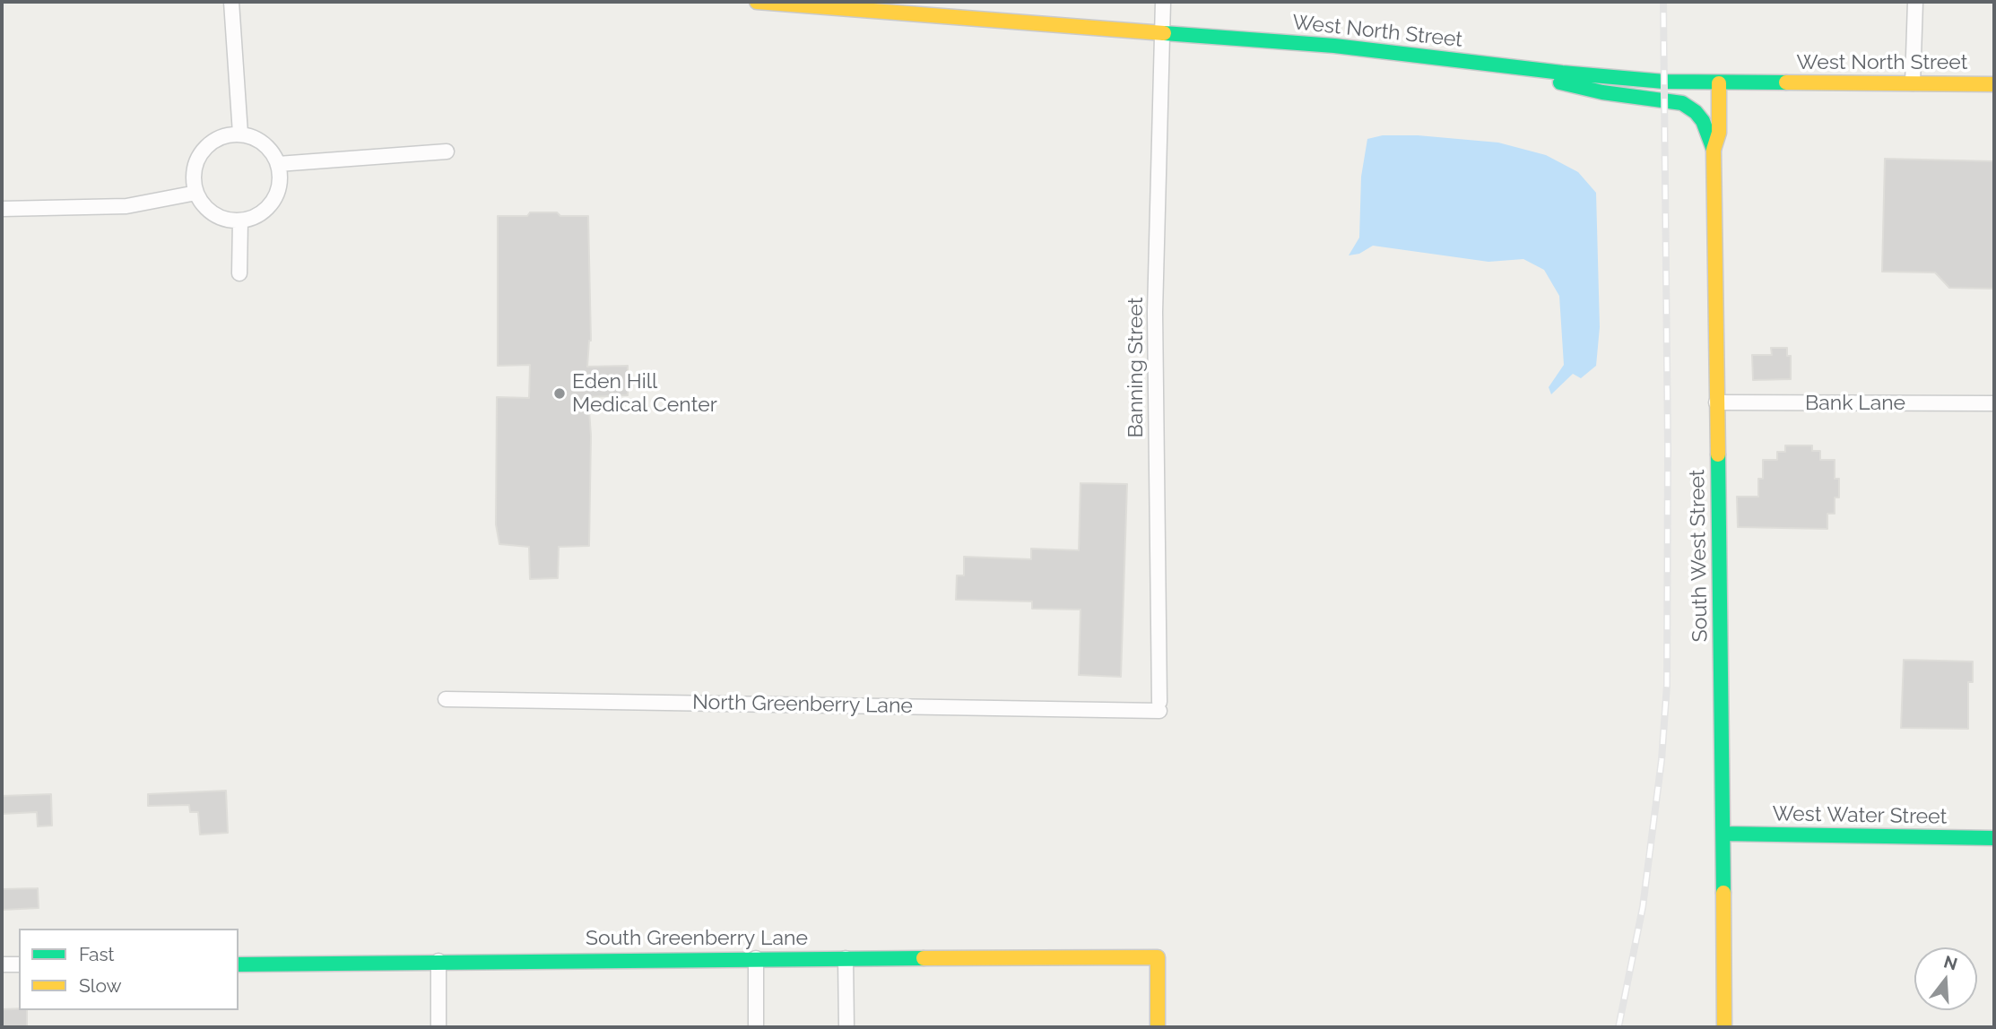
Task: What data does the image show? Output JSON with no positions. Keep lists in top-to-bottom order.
{
  "streets": {
    "street": [
      "West North Street",
      "Banning Street",
      "Bank Lane",
      "South West Street",
      "North Greenberry Lane",
      "West Water Street",
      "South Greenberry Lane"
    ]
  },
  "crossings": [
    ["West North Street", "Banning Street"],
    ["West North Street", "South West Street"],
    ["Banning Street", "North Greenberry Lane"],
    ["Bank Lane", "South West Street"],
    ["South West Street", "West Water Street"]
  ],
  "places": ["Eden Hill Medical Center"],
  "legend": ["Fast", "Slow"],
  "north": "top"
}
